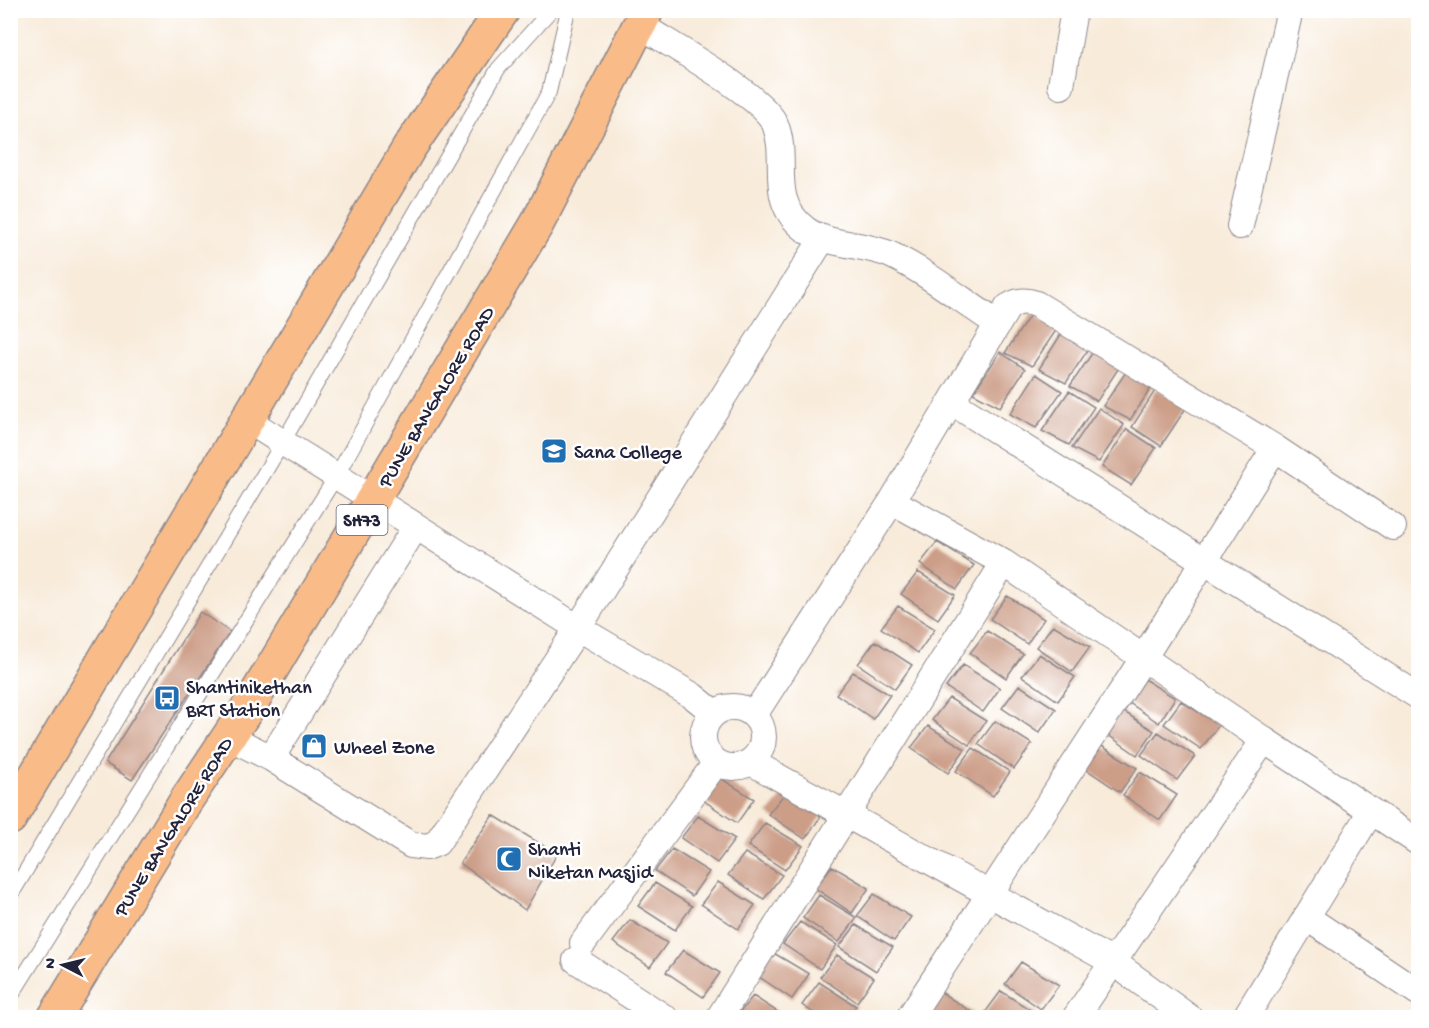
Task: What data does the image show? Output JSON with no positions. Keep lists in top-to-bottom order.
{
  "streets": {
    "main road": ["PUNE BANGALORE ROAD", "SH73"]
  },
  "places": {
    "school or university": ["Sana College"],
    "bus stop": ["Shantinikethan BRT Station"],
    "shop": ["Wheel Zone"],
    "mosque": ["Shanti Niketan Masjid"]
  },
  "north": "left"
}
